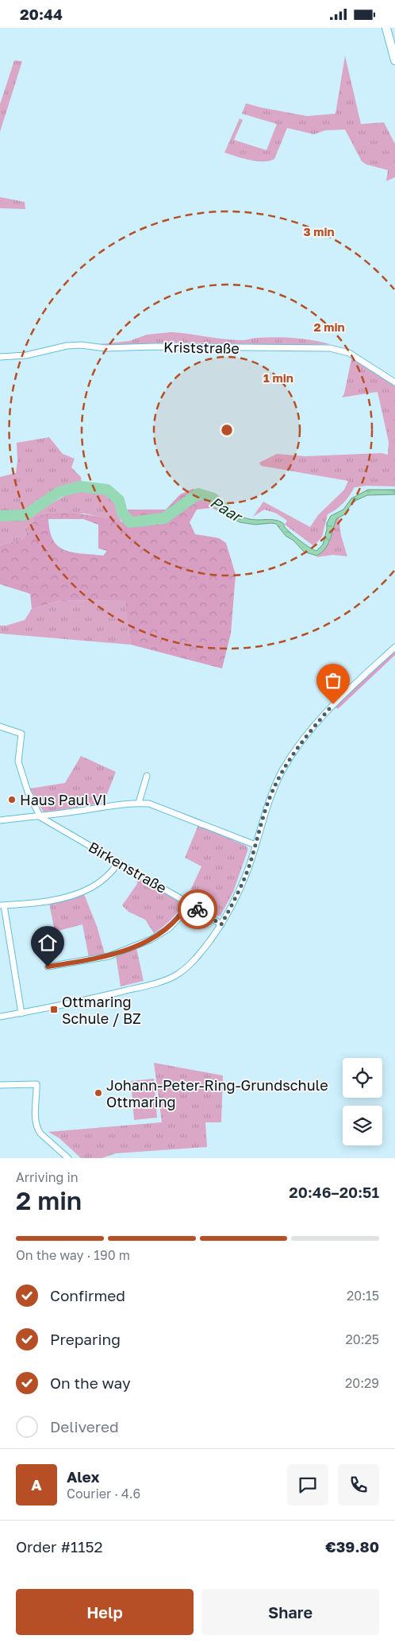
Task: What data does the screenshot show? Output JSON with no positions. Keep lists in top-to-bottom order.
{
  "streets": {
    "street": ["Kriststraße", "Birkenstraße"]
  },
  "water": ["Paar"],
  "places": {
    "other": ["Haus Paul VI", "Johann-Peter-Ring-Grundschule Ottmaring"],
    "transit": ["Ottmaring Schule / BZ"]
  },
  "page": {
    "status": "20:44",
    "heading": ["2 min", "Arriving in", "20:46–20:51"],
    "panel": [
      "Alex",
      "Courier · 4.6",
      "Order #1152",
      "€39.80"
    ],
    "bar": "On the way · 190 m",
    "list": [
      ["Confirmed", "20:15"],
      ["Preparing", "20:25"],
      ["On the way", "20:29"],
      "Delivered"
    ],
    "round": "A",
    "buttons": ["Help", "Share"]
  },
  "rings": ["3 min", "2 min", "1 min"]
}
